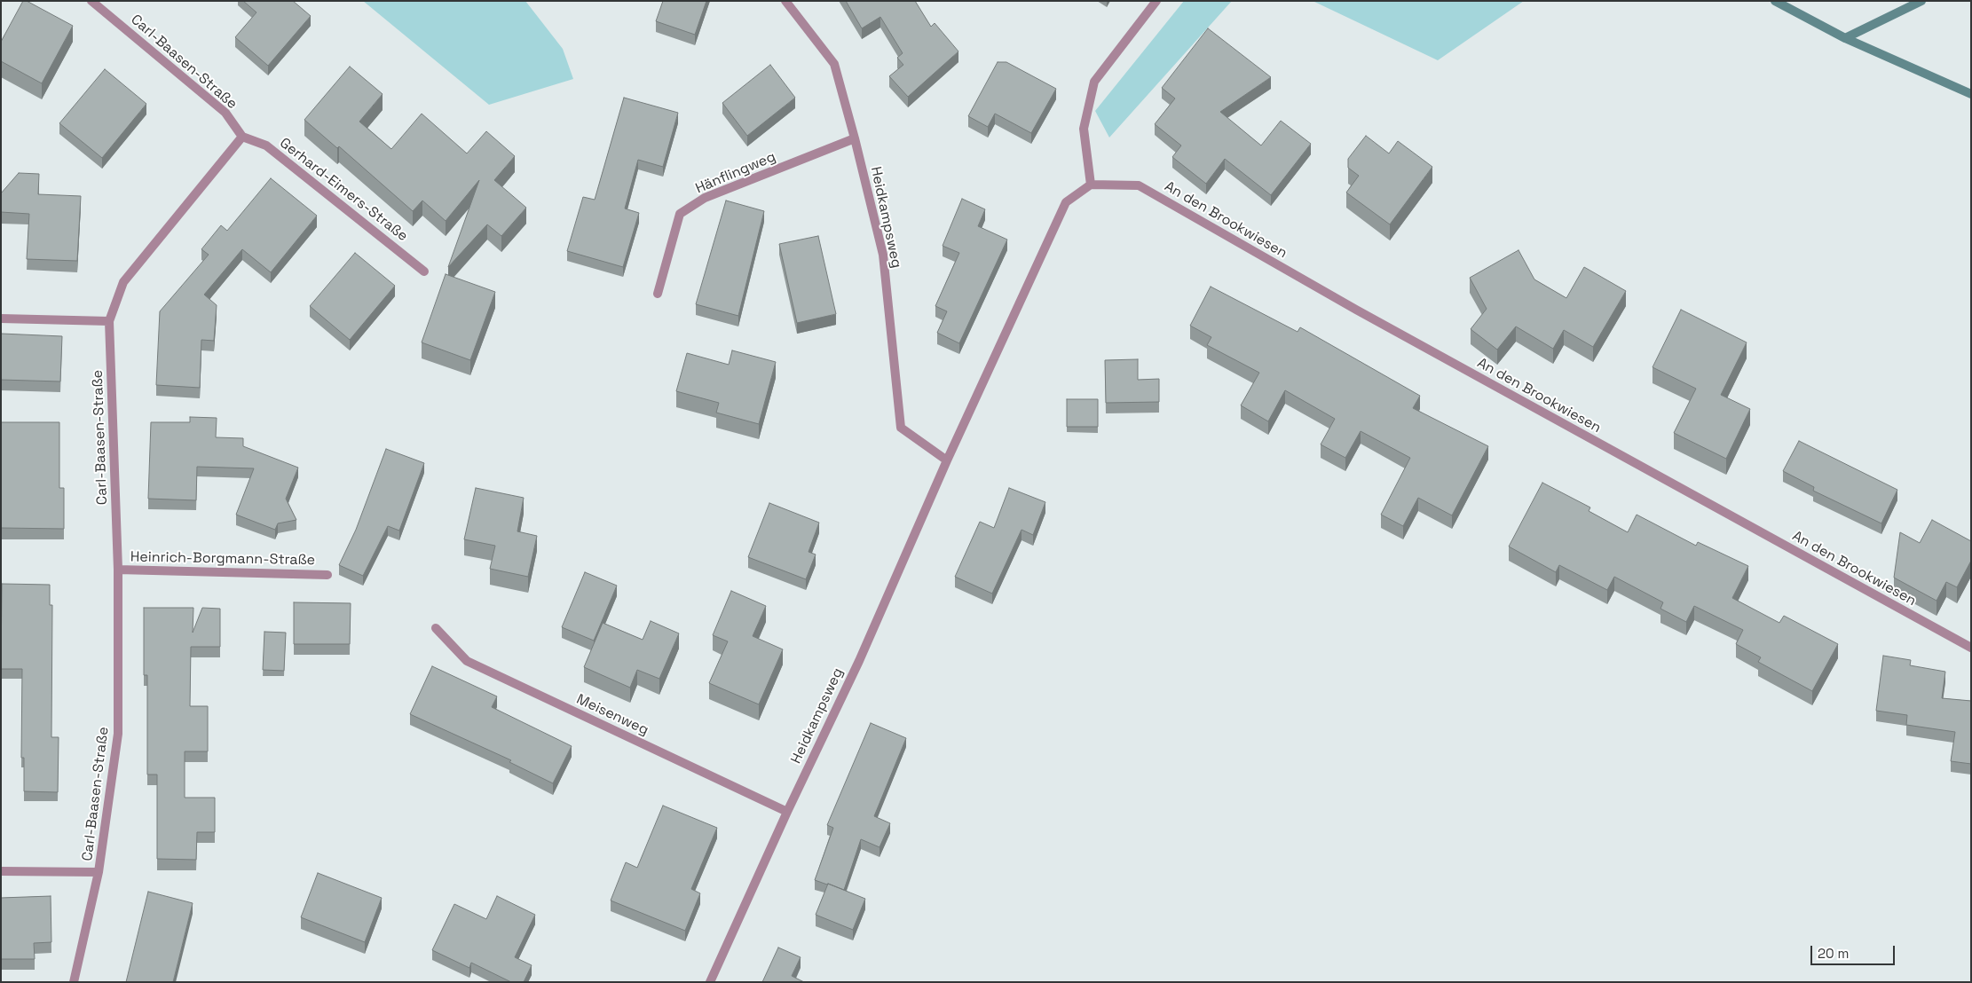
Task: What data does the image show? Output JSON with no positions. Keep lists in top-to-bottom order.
{
  "streets": {
    "street": [
      "Carl-Baasen-Straße",
      "Hänflingweg",
      "Gerhard-Eimers-Straße",
      "Heidkampsweg",
      "An den Brookwiesen",
      "Heinrich-Borgmann-Straße",
      "Meisenweg"
    ]
  },
  "crossings": [
    ["Carl-Baasen-Straße", "Gerhard-Eimers-Straße"],
    ["Carl-Baasen-Straße", "Heinrich-Borgmann-Straße"],
    ["Hänflingweg", "Heidkampsweg"],
    ["Heidkampsweg", "An den Brookwiesen"],
    ["Heidkampsweg", "Meisenweg"]
  ],
  "scale_bar": "20 m"
}
